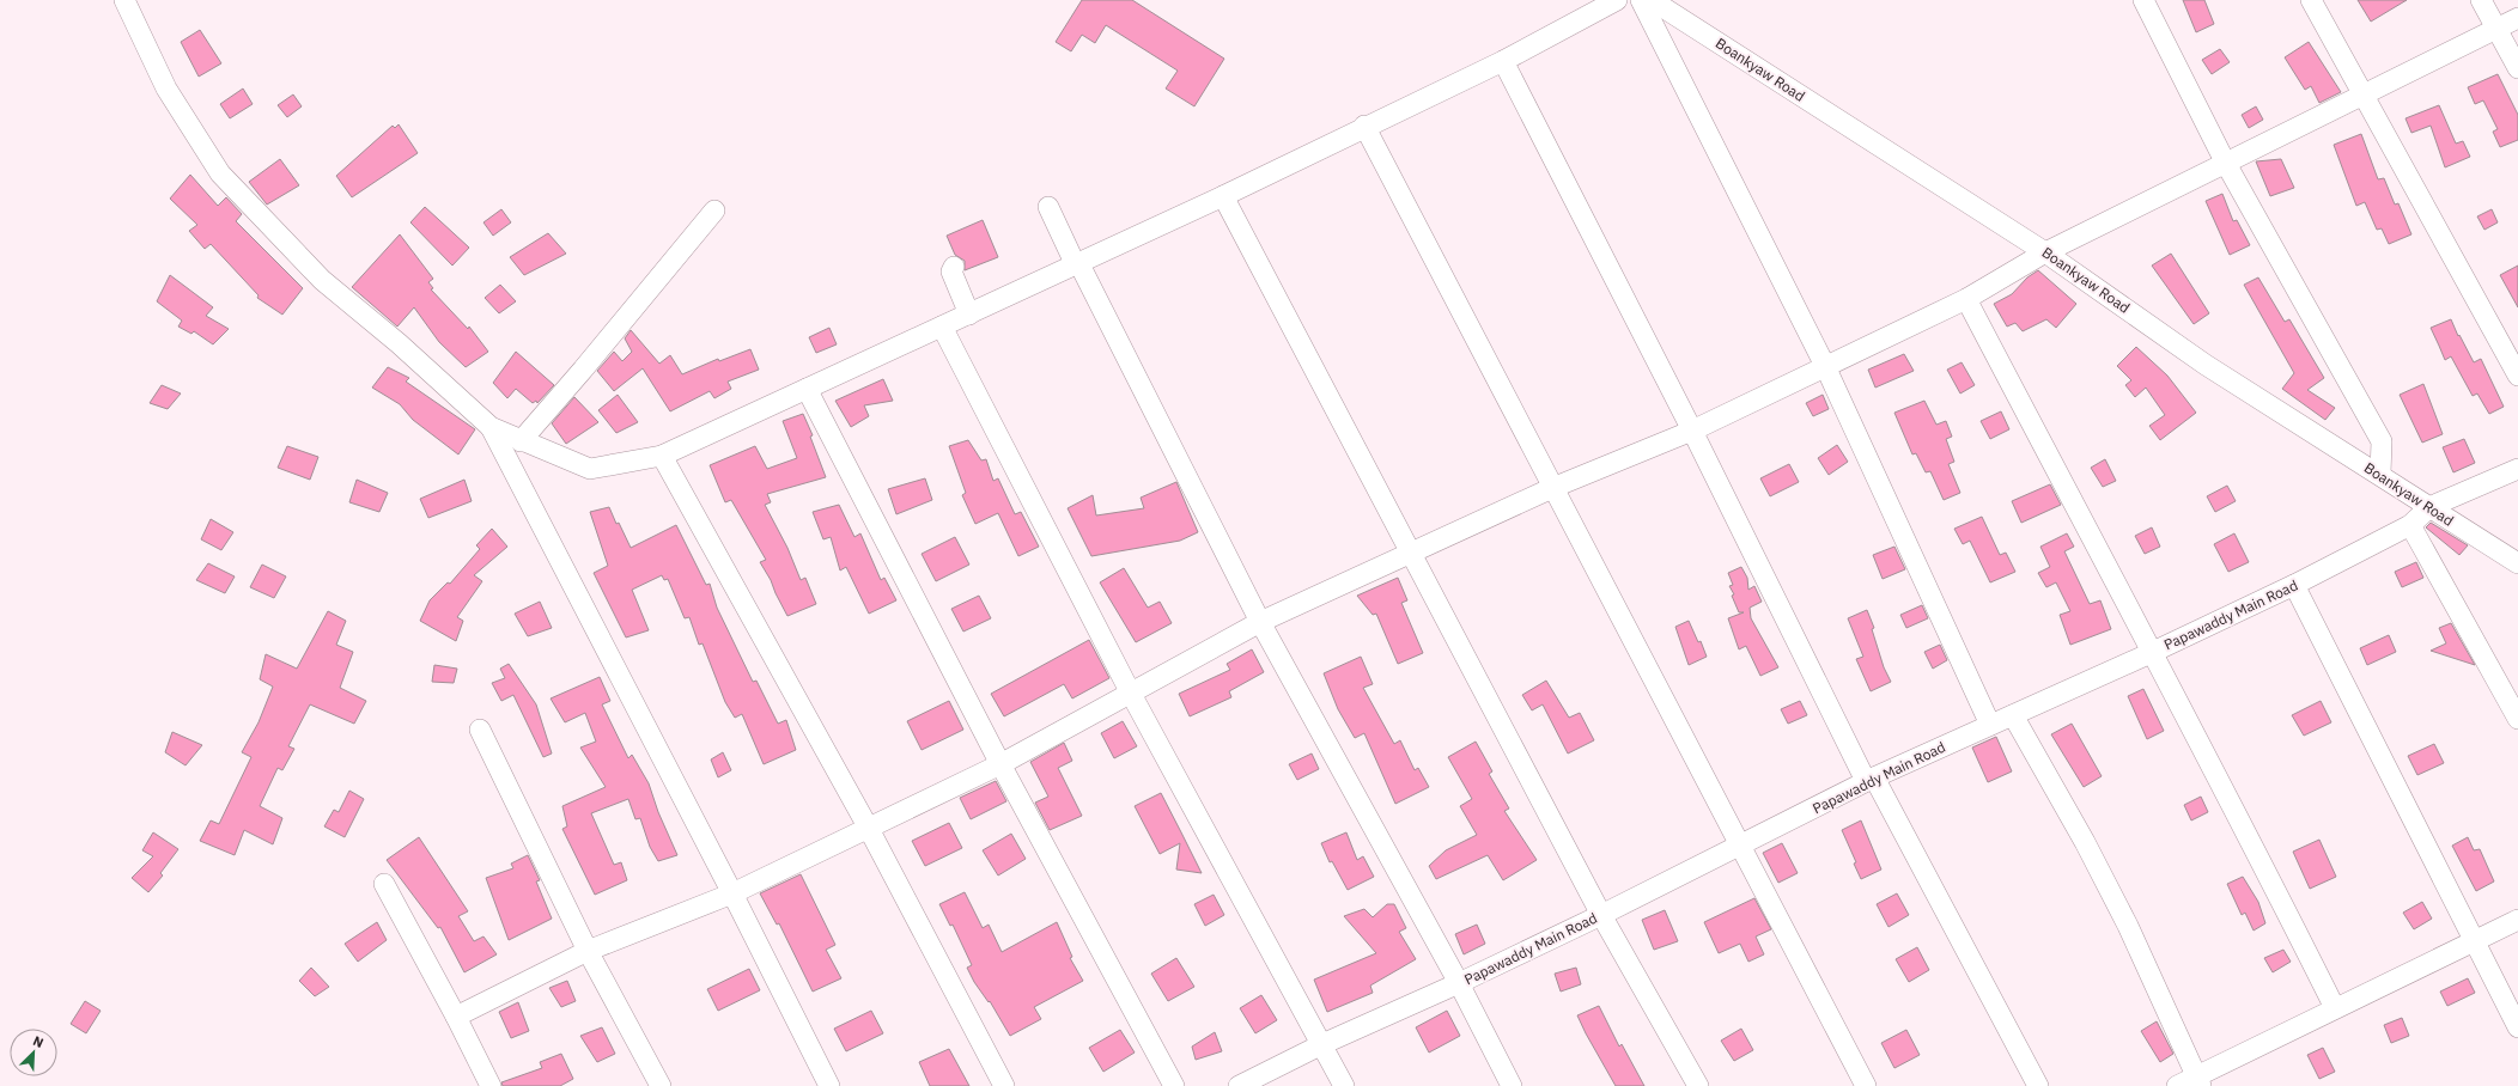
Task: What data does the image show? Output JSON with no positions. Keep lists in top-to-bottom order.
{
  "streets": {
    "street": ["Boankyaw Road", "Papawaddy Main Road"]
  },
  "crossings": [
    ["Boankyaw Road", "Papawaddy Main Road"]
  ],
  "north": "top right"
}
